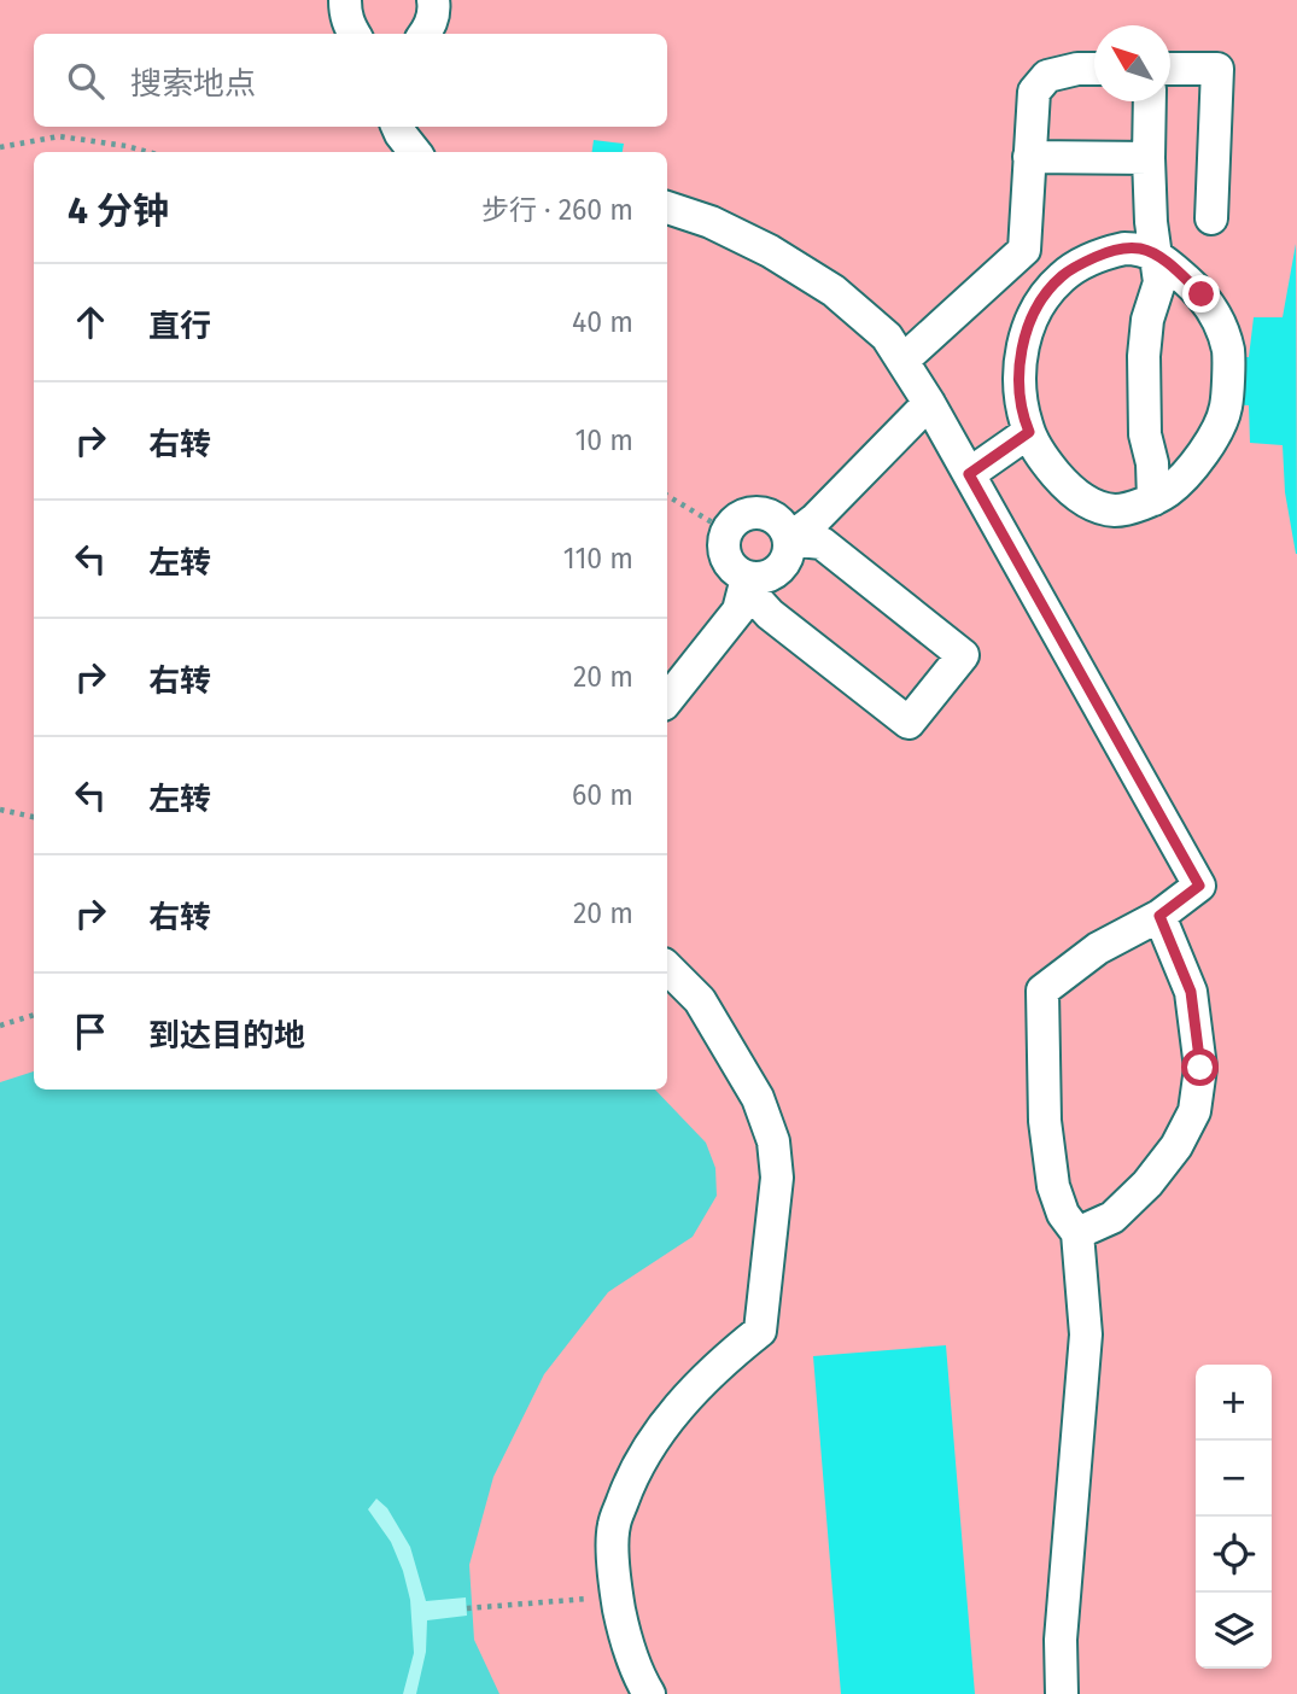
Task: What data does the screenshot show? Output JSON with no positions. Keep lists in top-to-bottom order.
{
  "north": "top left",
  "page": {
    "search": "搜索地点",
    "heading": ["4 分钟", "步行 · 260 m"],
    "list": [
      ["直行", "40 m"],
      ["右转", "10 m"],
      ["左转", "110 m"],
      ["右转", "20 m"],
      ["左转", "60 m"],
      ["右转", "20 m"],
      "到达目的地"
    ],
    "map_buttons": ["+", "−"]
  }
}
